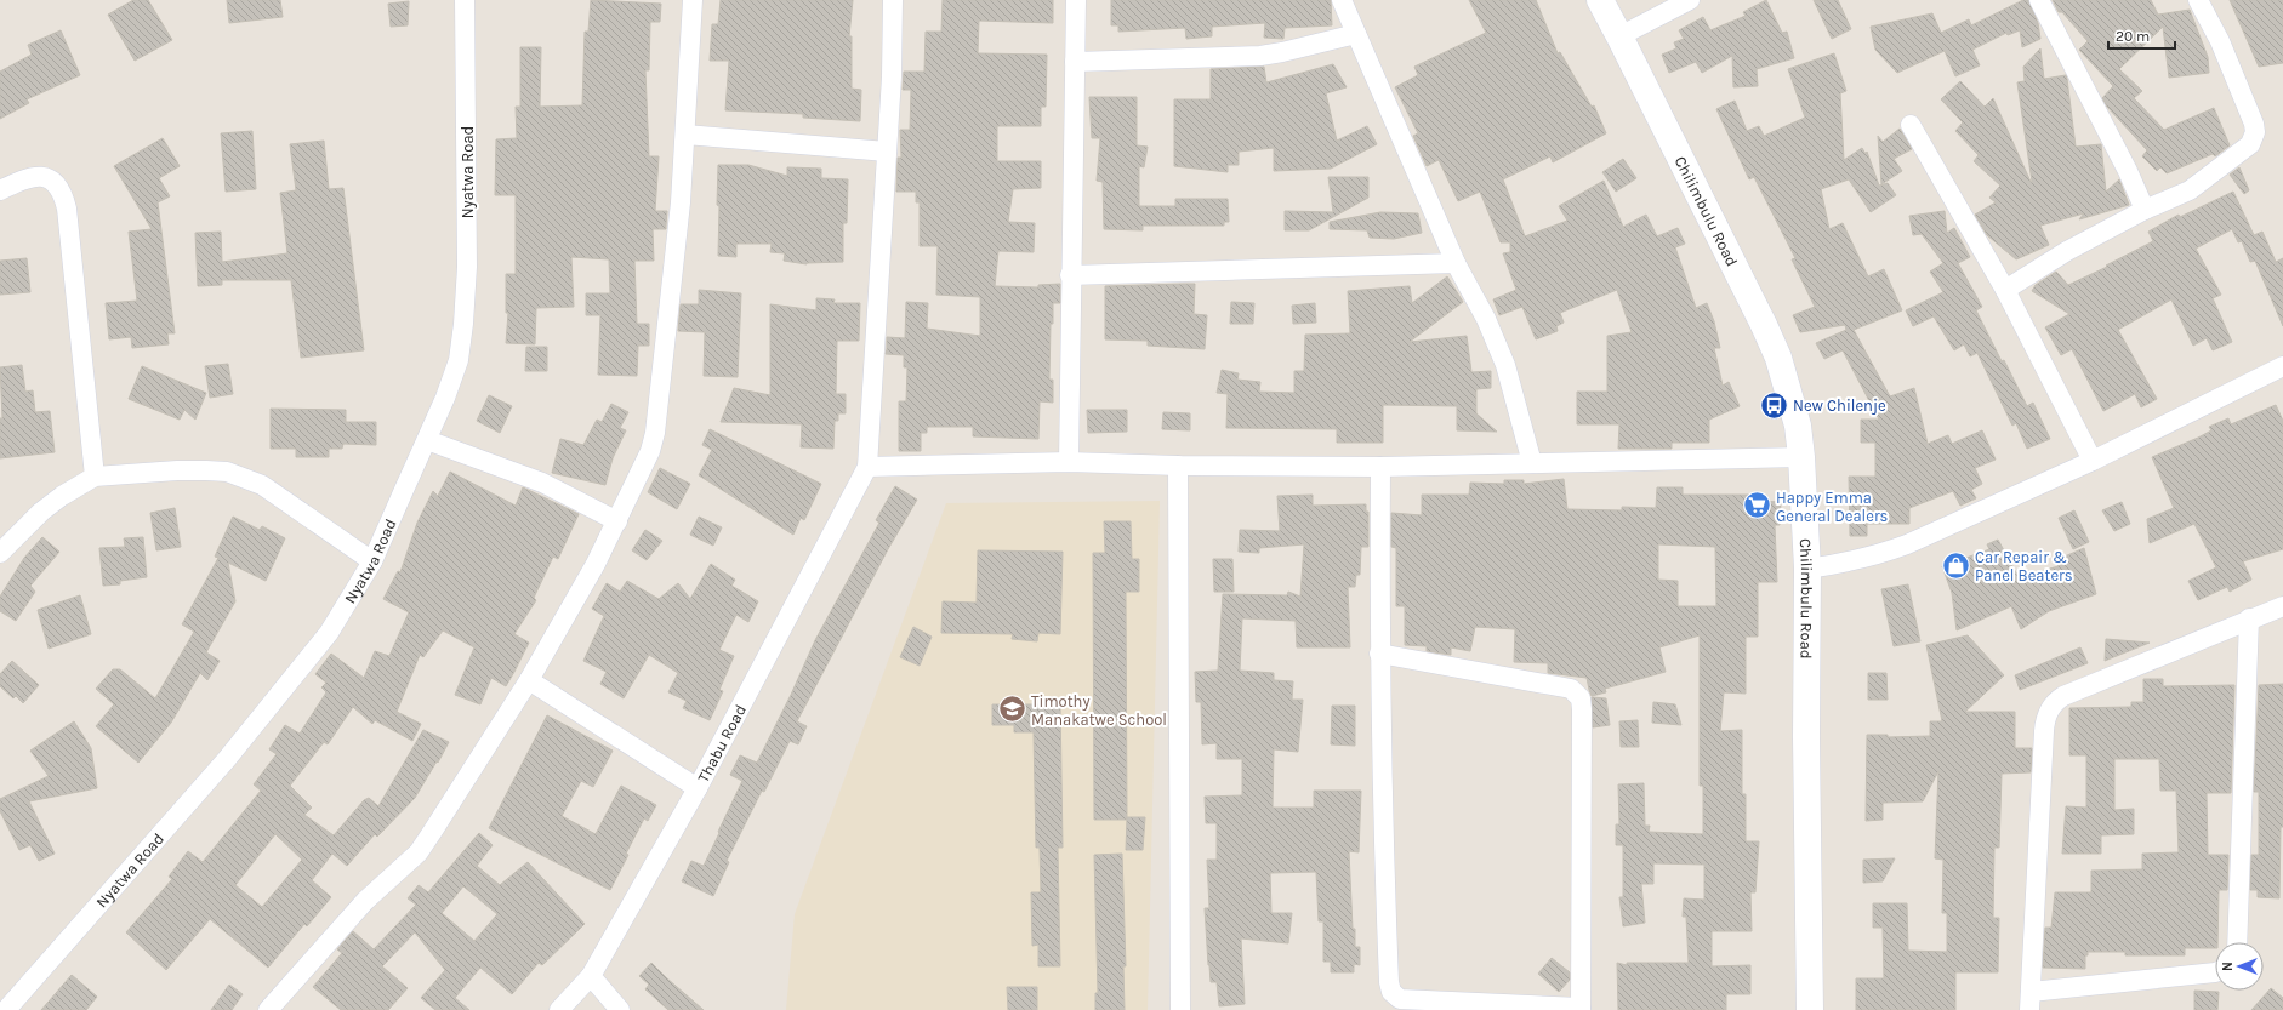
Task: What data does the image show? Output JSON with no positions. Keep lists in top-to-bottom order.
{
  "streets": {
    "main road": ["Chilimbulu Road"],
    "street": ["Nyatwa Road", "Thabu Road"]
  },
  "places": {
    "bus stop": ["New Chilenje"],
    "supermarket": ["Happy Emma General Dealers"],
    "shop": ["Car Repair & Panel Beaters"],
    "school or university": ["Timothy Manakatwe School"]
  },
  "scale_bar": "20 m",
  "north": "left"
}
